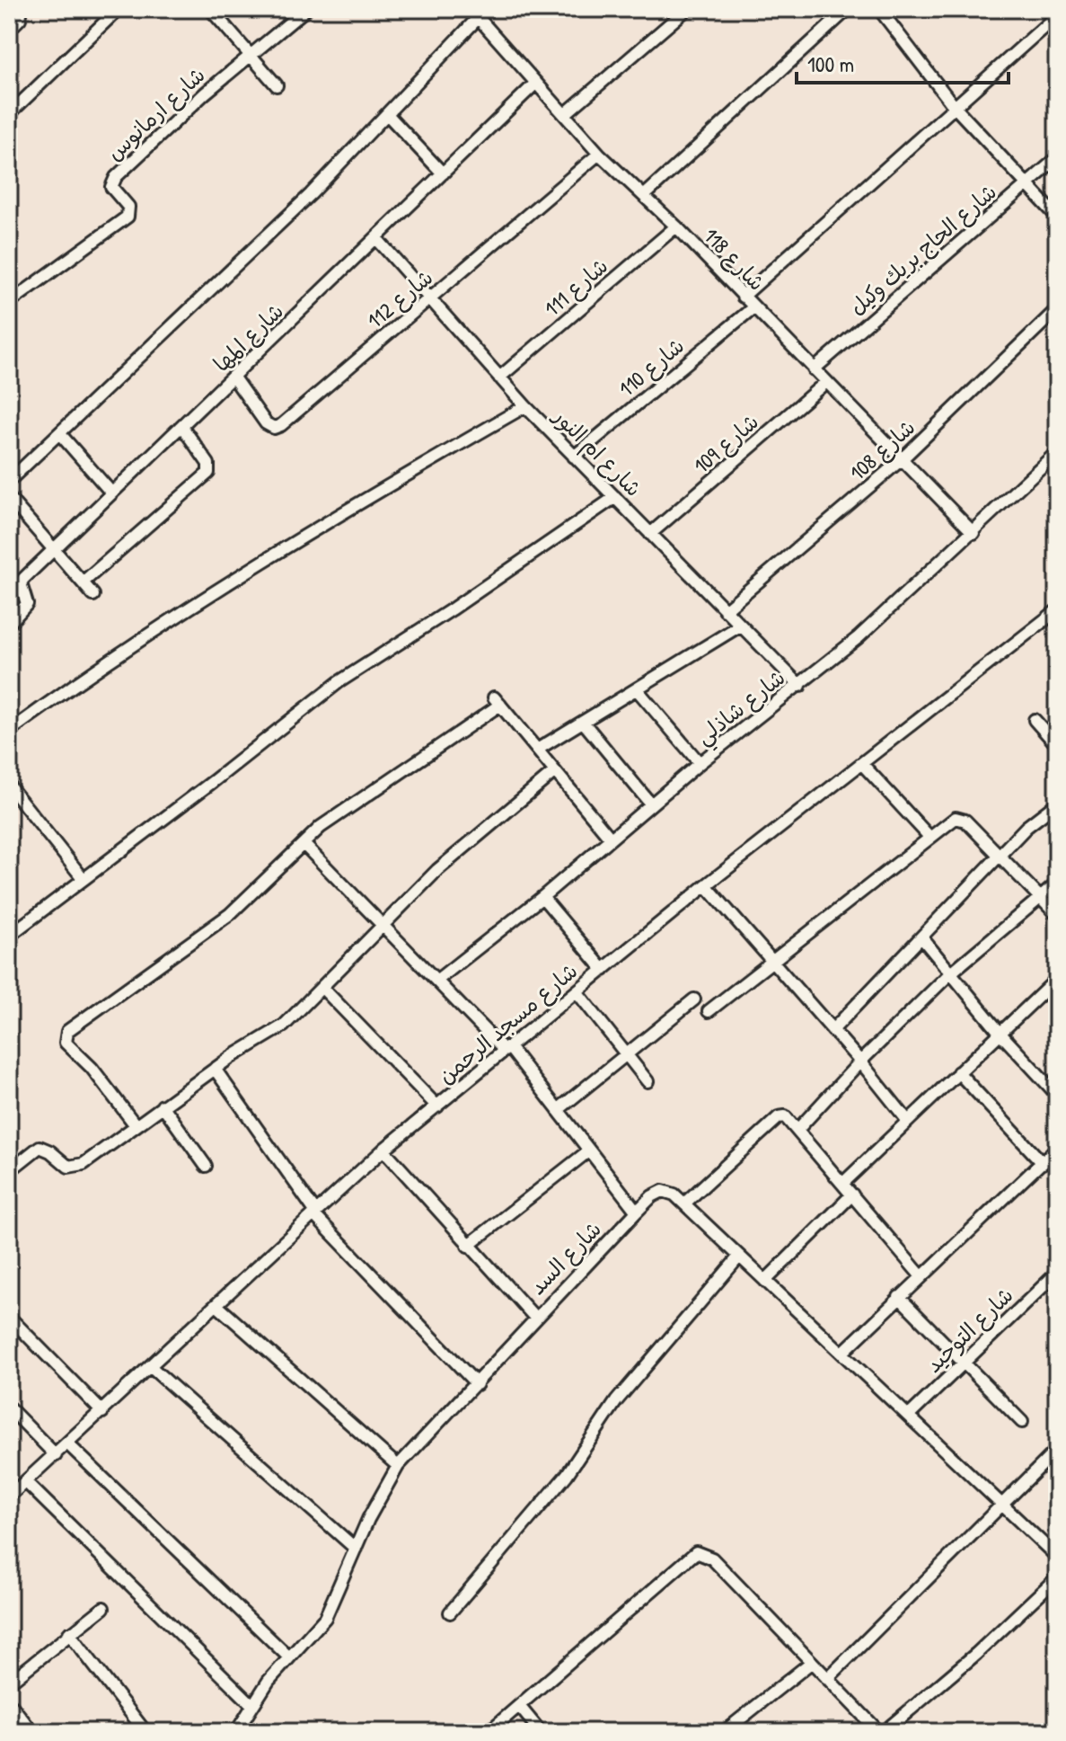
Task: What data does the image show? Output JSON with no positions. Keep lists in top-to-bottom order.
{
  "streets": {
    "street": [
      "شارع ارمانوس",
      "شارع الحاج بريك وكيل",
      "شارع 118",
      "شارع 111",
      "شارع 112",
      "شارع المها",
      "شارع 110",
      "شارع 109",
      "شارع 108",
      "شارع ام النور",
      "شارع شاذلي",
      "شارع مسجد الرحمن",
      "شارع السد",
      "شارع التوحيد"
    ]
  },
  "crossings": [
    ["شارع الحاج بريك وكيل", "شارع 118"],
    ["شارع 118", "شارع 111"],
    ["شارع 118", "شارع 112"],
    ["شارع 118", "شارع المها"],
    ["شارع 118", "شارع 110"],
    ["شارع 118", "شارع 109"],
    ["شارع 118", "شارع 108"],
    ["شارع 118", "شارع شاذلي"],
    ["شارع 111", "شارع ام النور"],
    ["شارع 112", "شارع المها"],
    ["شارع 112", "شارع ام النور"],
    ["شارع المها", "شارع ام النور"],
    ["شارع 110", "شارع ام النور"],
    ["شارع 109", "شارع ام النور"],
    ["شارع 108", "شارع ام النور"],
    ["شارع ام النور", "شارع شاذلي"],
    ["شارع السد", "شارع التوحيد"]
  ],
  "scale_bar": "100 m"
}
